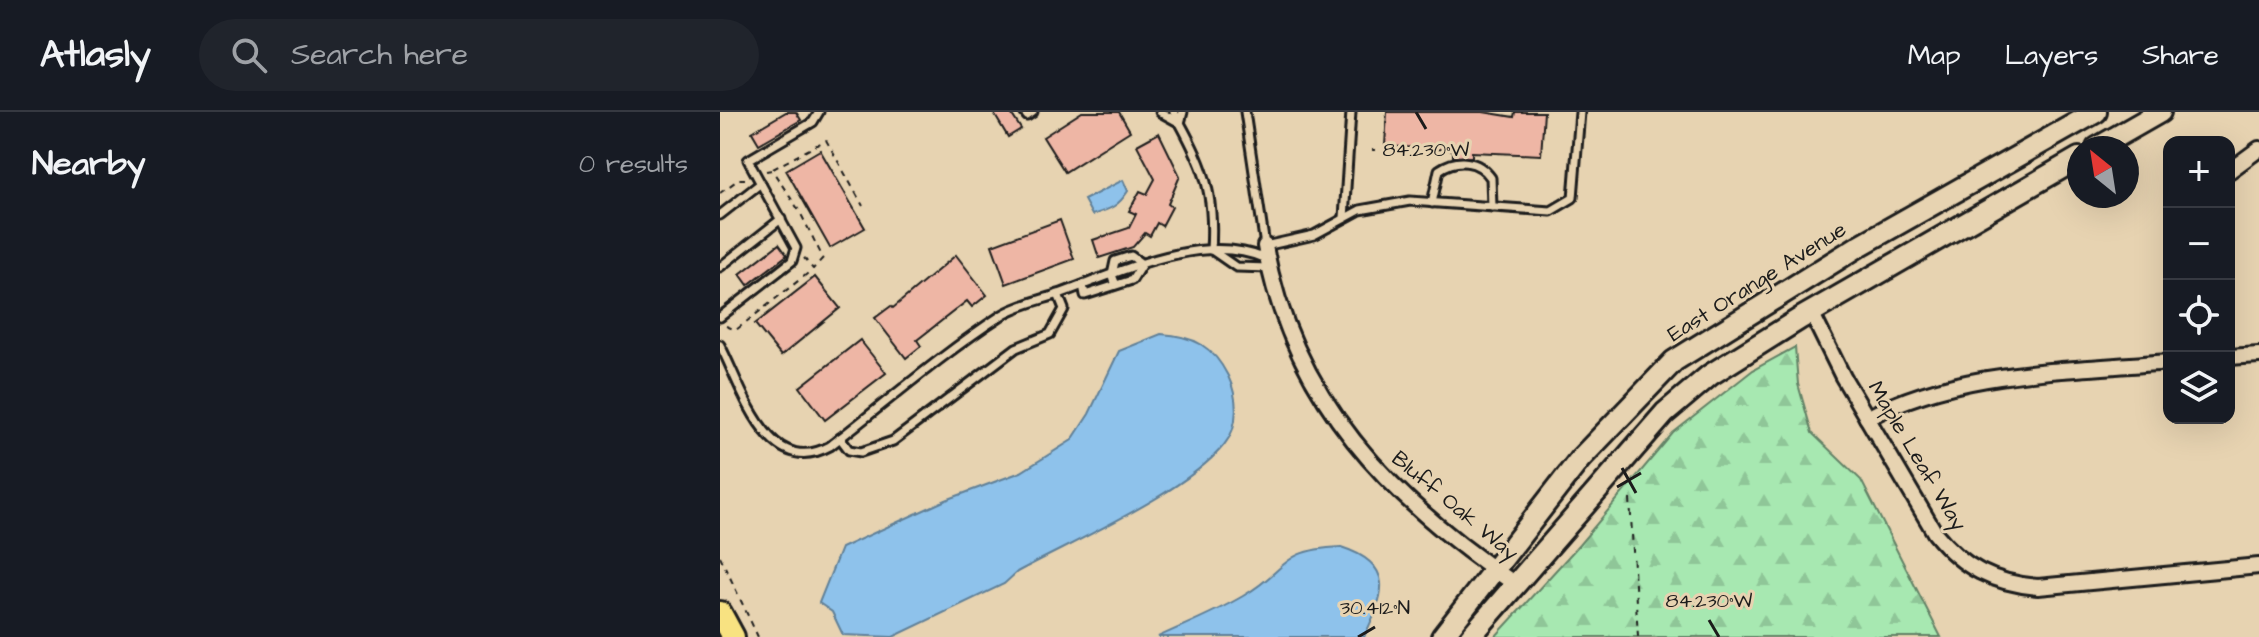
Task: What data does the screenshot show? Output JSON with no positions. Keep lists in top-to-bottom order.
{
  "streets": {
    "street": ["East Orange Avenue", "Maple Leaf Way", "Bluff Oak Way"]
  },
  "crossings": [
    ["East Orange Avenue", "Bluff Oak Way"]
  ],
  "north": "top left",
  "page": {
    "header": "Atlasly",
    "search": "Search here",
    "nav": ["Map", "Layers", "Share"],
    "heading": ["Nearby", "0 results"],
    "map_buttons": ["+", "−"]
  },
  "coordinates": ["84.230°W", "30.412°N"]
}
